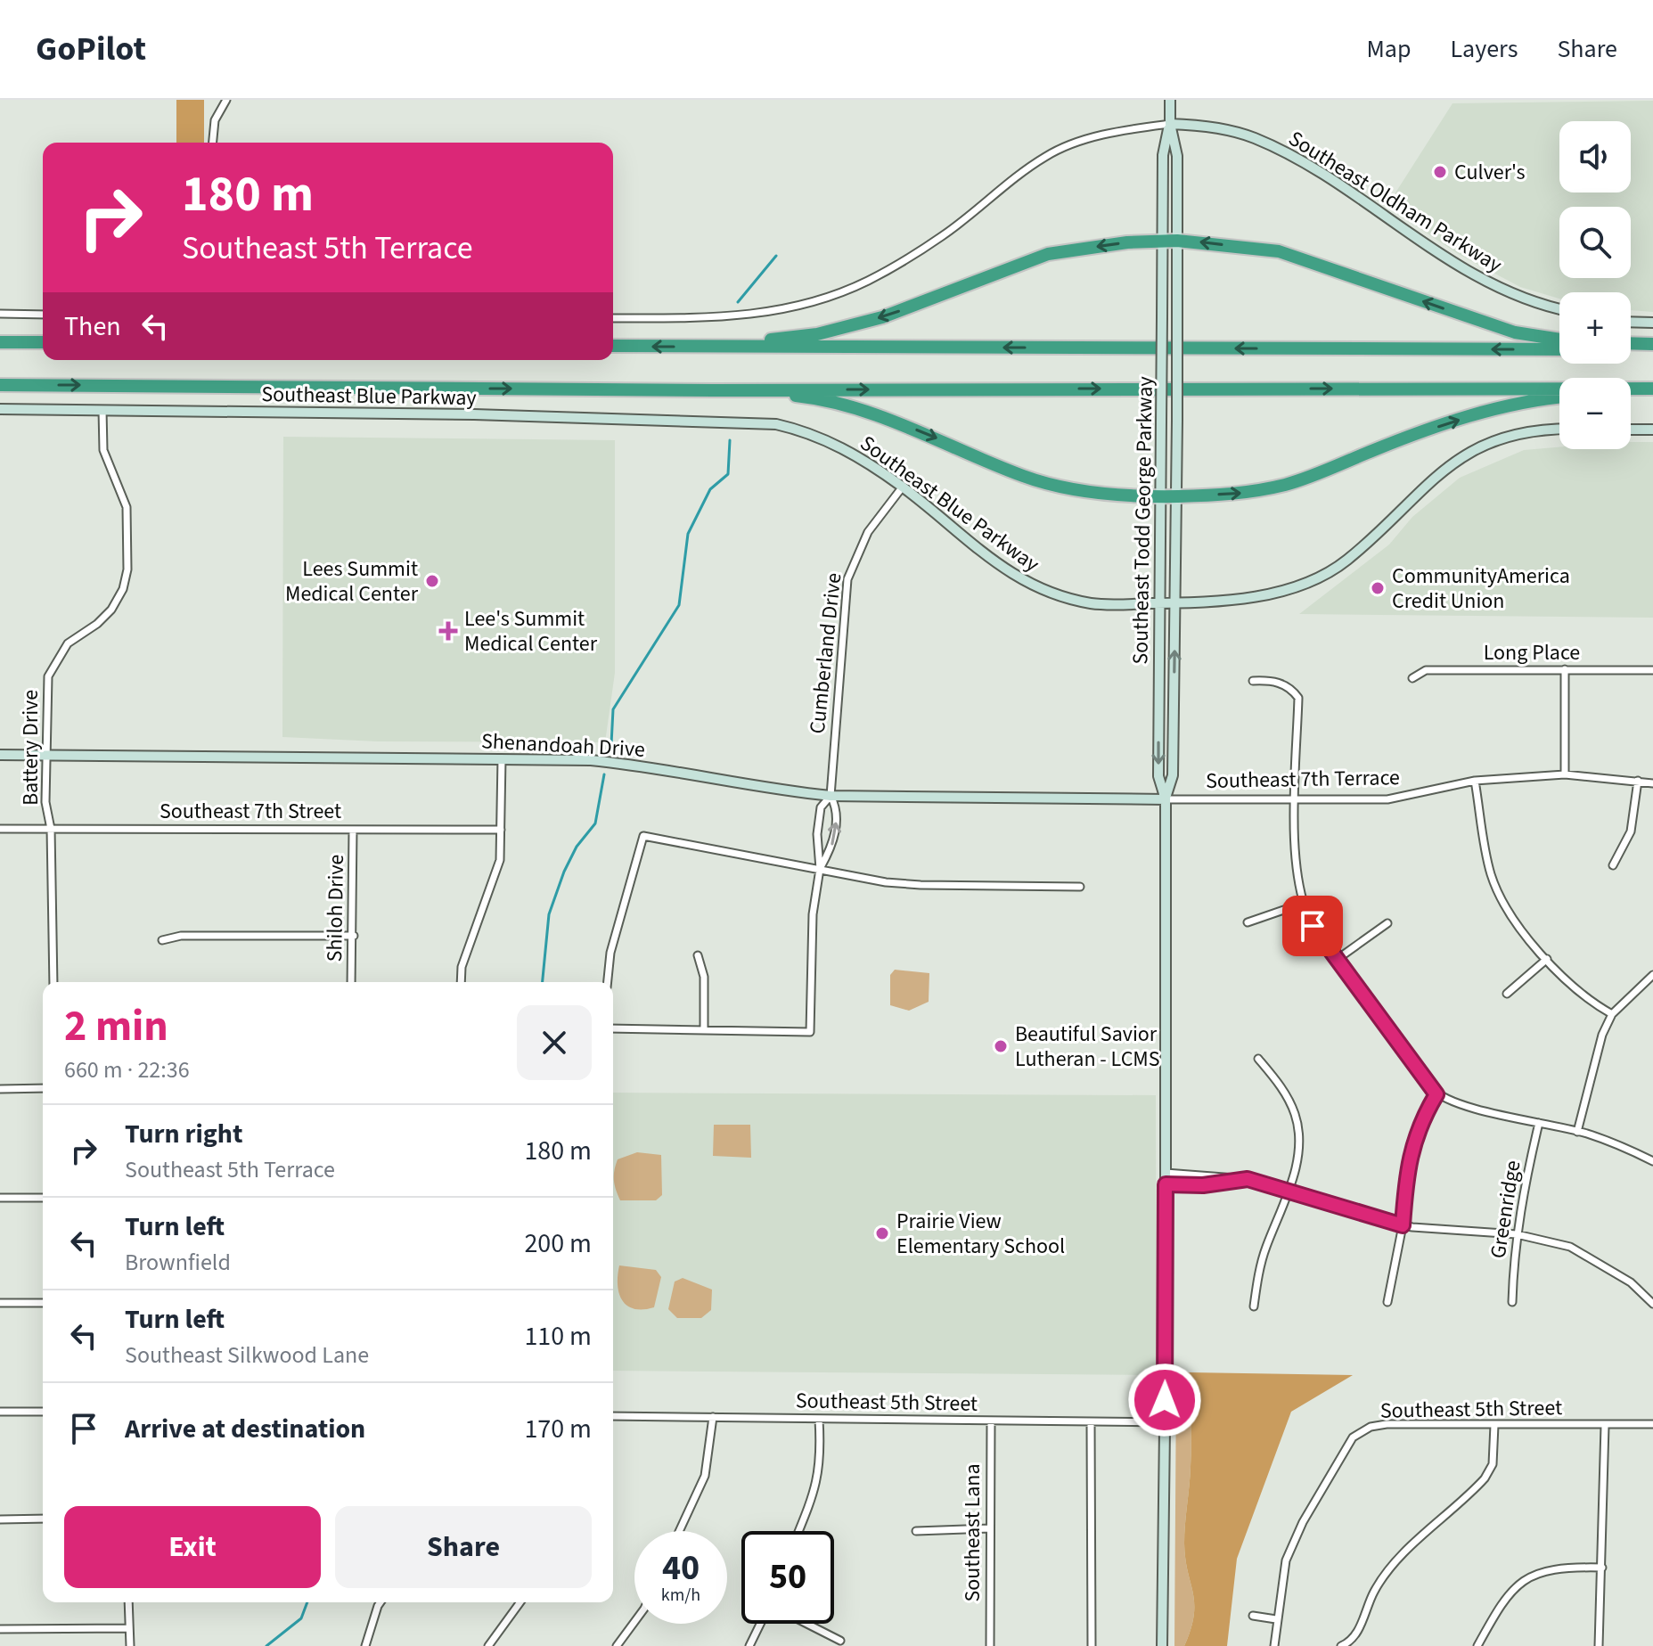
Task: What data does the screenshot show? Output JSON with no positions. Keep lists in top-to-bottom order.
{
  "streets": {
    "street": [
      "Southeast Oldham Parkway",
      "Southeast Blue Parkway",
      "Southeast Todd George Parkway",
      "Long Place",
      "Cumberland Drive",
      "Shenandoah Drive",
      "Battery Drive",
      "Southeast 7th Terrace",
      "Southeast 7th Street",
      "Shiloh Drive",
      "Greenridge",
      "Southeast 5th Street",
      "Southeast Lana"
    ]
  },
  "crossings": [
    ["Southeast Oldham Parkway", "Southeast Todd George Parkway"],
    ["Southeast Blue Parkway", "Southeast Todd George Parkway"],
    ["Southeast Blue Parkway", "Cumberland Drive"],
    ["Southeast Blue Parkway", "Battery Drive"],
    ["Southeast Todd George Parkway", "Shenandoah Drive"],
    ["Southeast Todd George Parkway", "Southeast 7th Terrace"],
    ["Cumberland Drive", "Shenandoah Drive"],
    ["Shenandoah Drive", "Battery Drive"],
    ["Shenandoah Drive", "Southeast 7th Terrace"],
    ["Battery Drive", "Southeast 7th Street"],
    ["Southeast 7th Street", "Shiloh Drive"],
    ["Southeast 5th Street", "Southeast Lana"]
  ],
  "places": {
    "other": [
      "Culver's",
      "Lees Summit Medical Center",
      "CommunityAmerica Credit Union",
      "Beautiful Savior Lutheran - LCMS",
      "Prairie View Elementary School"
    ],
    "health": ["Lee's Summit Medical Center"]
  },
  "page": {
    "header": "GoPilot",
    "nav": ["Map", "Layers", "Share"],
    "map_buttons": ["+", "−"],
    "turn": ["180 m", "Southeast 5th Terrace"],
    "then": "Then",
    "heading": ["2 min", "660 m · 22:36"],
    "list": [
      {
        "name": "Turn right",
        "note": "Southeast 5th Terrace",
        "value": "180 m"
      },
      {
        "name": "Turn left",
        "note": "Brownfield",
        "value": "200 m"
      },
      {
        "name": "Turn left",
        "note": "Southeast Silkwood Lane",
        "value": "110 m"
      },
      {
        "name": "Arrive at destination",
        "value": "170 m"
      }
    ],
    "buttons": ["Exit", "Share"],
    "speed": "40 km/h",
    "limit": "50"
  }
}
